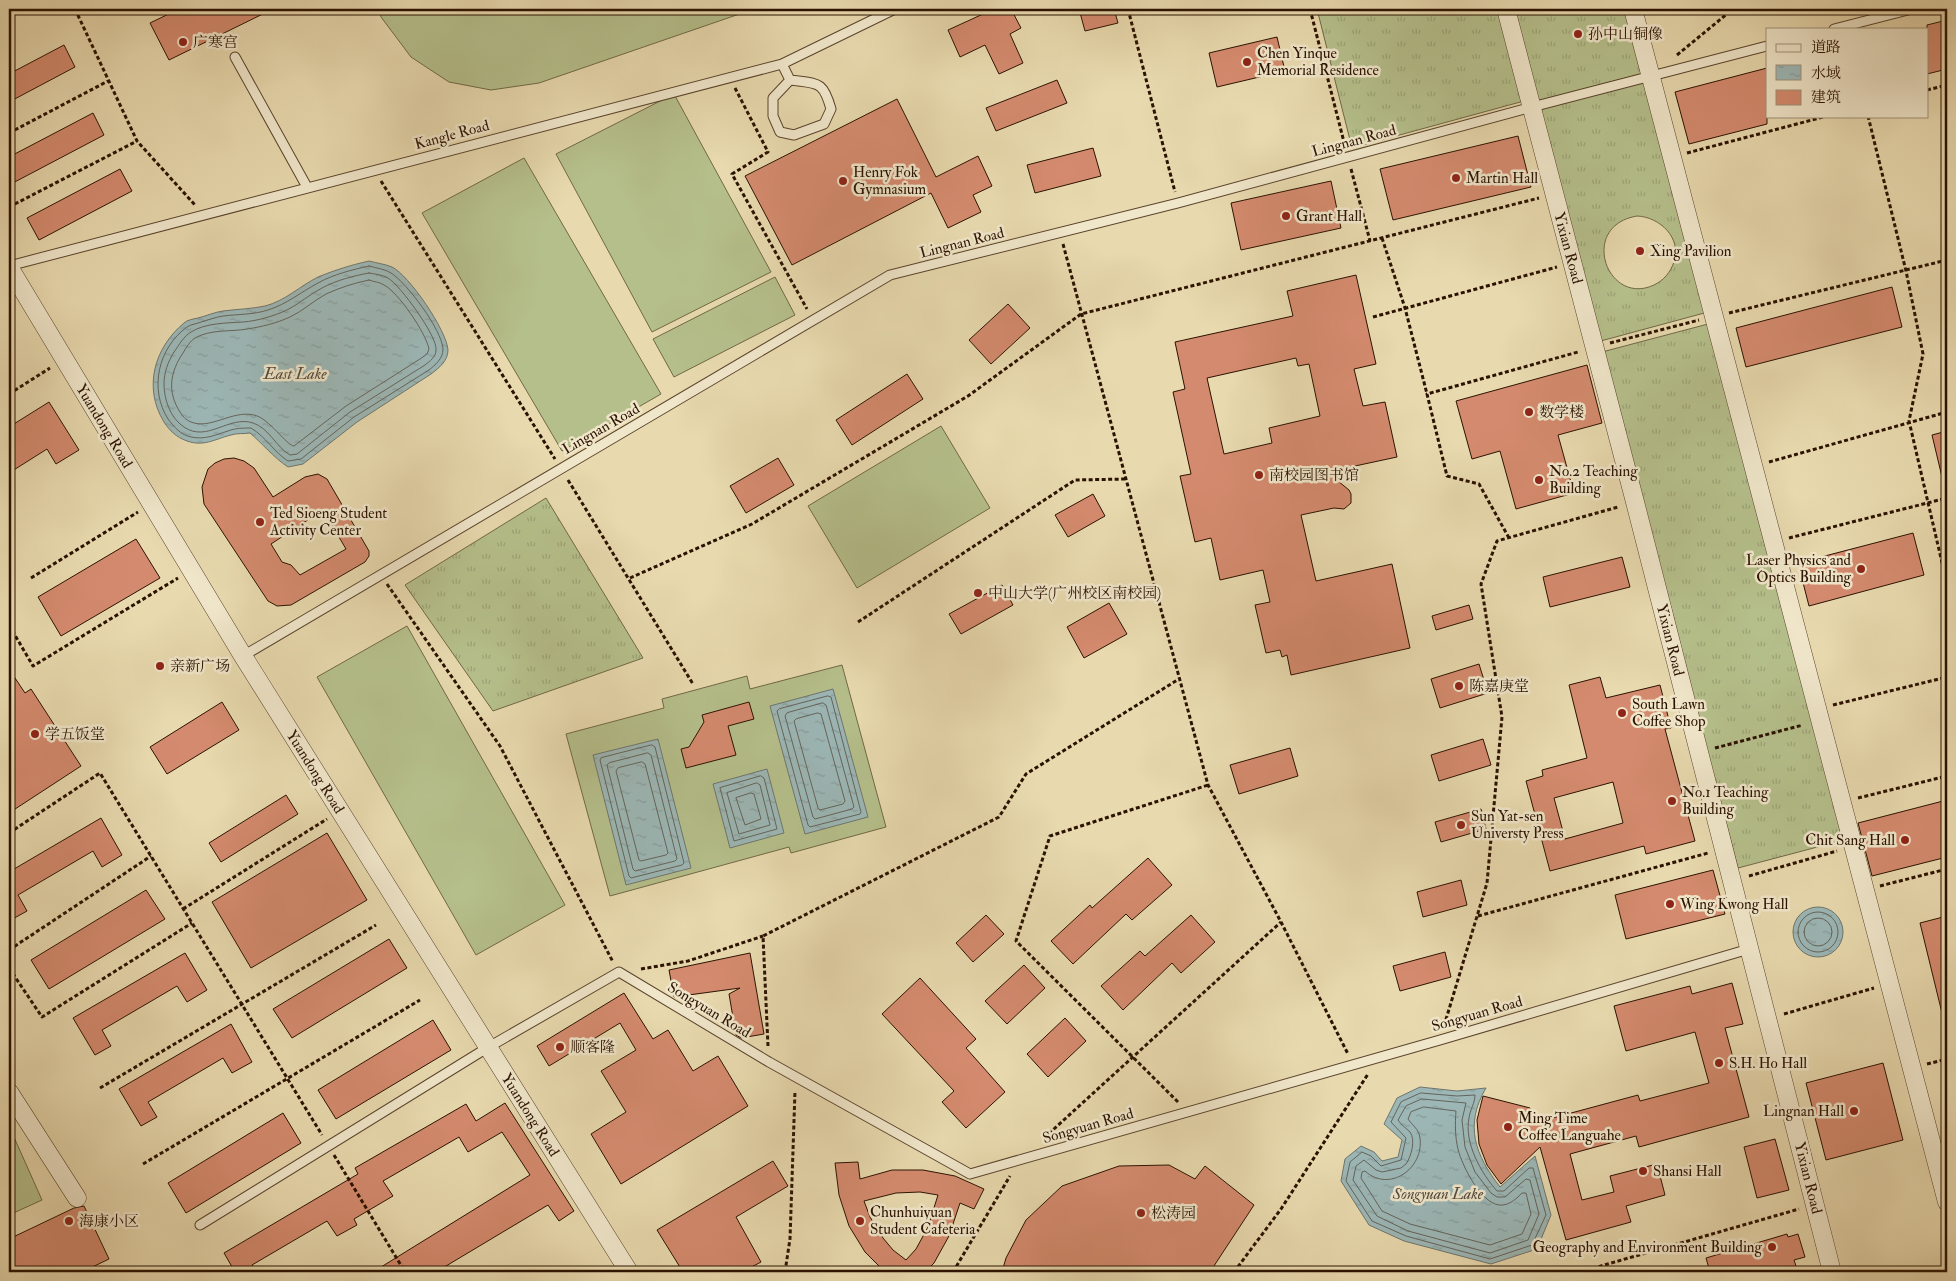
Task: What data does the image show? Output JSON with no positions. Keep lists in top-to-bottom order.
{
  "streets": {
    "street": ["Yixian Road", "Yuandong Road"],
    "lane": ["Kangle Road", "Lingnan Road", "Songyuan Road"]
  },
  "crossings": [
    ["Kangle Road", "Yuandong Road"],
    ["Lingnan Road", "Yixian Road"],
    ["Lingnan Road", "Yuandong Road"],
    ["Yixian Road", "Songyuan Road"]
  ],
  "water": ["East Lake", "Songyuan Lake"],
  "places": [
    "孙中山铜像",
    "广寒宫",
    "Chen Yinque Memorial Residence",
    "Martin Hall",
    "Henry Fok Gymnasium",
    "Grant Hall",
    "Xing Pavilion",
    "数学楼",
    "南校园图书馆",
    "No.2 Teaching Building",
    "Ted Sioeng Student Activity Center",
    "Laser Physics and Optics Building",
    "中山大学(广州校区南校园)",
    "亲新广场",
    "陈嘉庚堂",
    "South Lawn Coffee Shop",
    "学五饭堂",
    "No.1 Teaching Building",
    "Sun Yat-sen Universty Press",
    "Chit Sang Hall",
    "Wing Kwong Hall",
    "顺客隆",
    "S.H. Ho Hall",
    "Lingnan Hall",
    "Ming Time Coffee Languahe",
    "Shansi Hall",
    "松涛园",
    "海康小区",
    "Chunhuiyuan Student Cafeteria",
    "Geography and Environment Building"
  ],
  "legend": ["道路", "水域", "建筑"]
}
